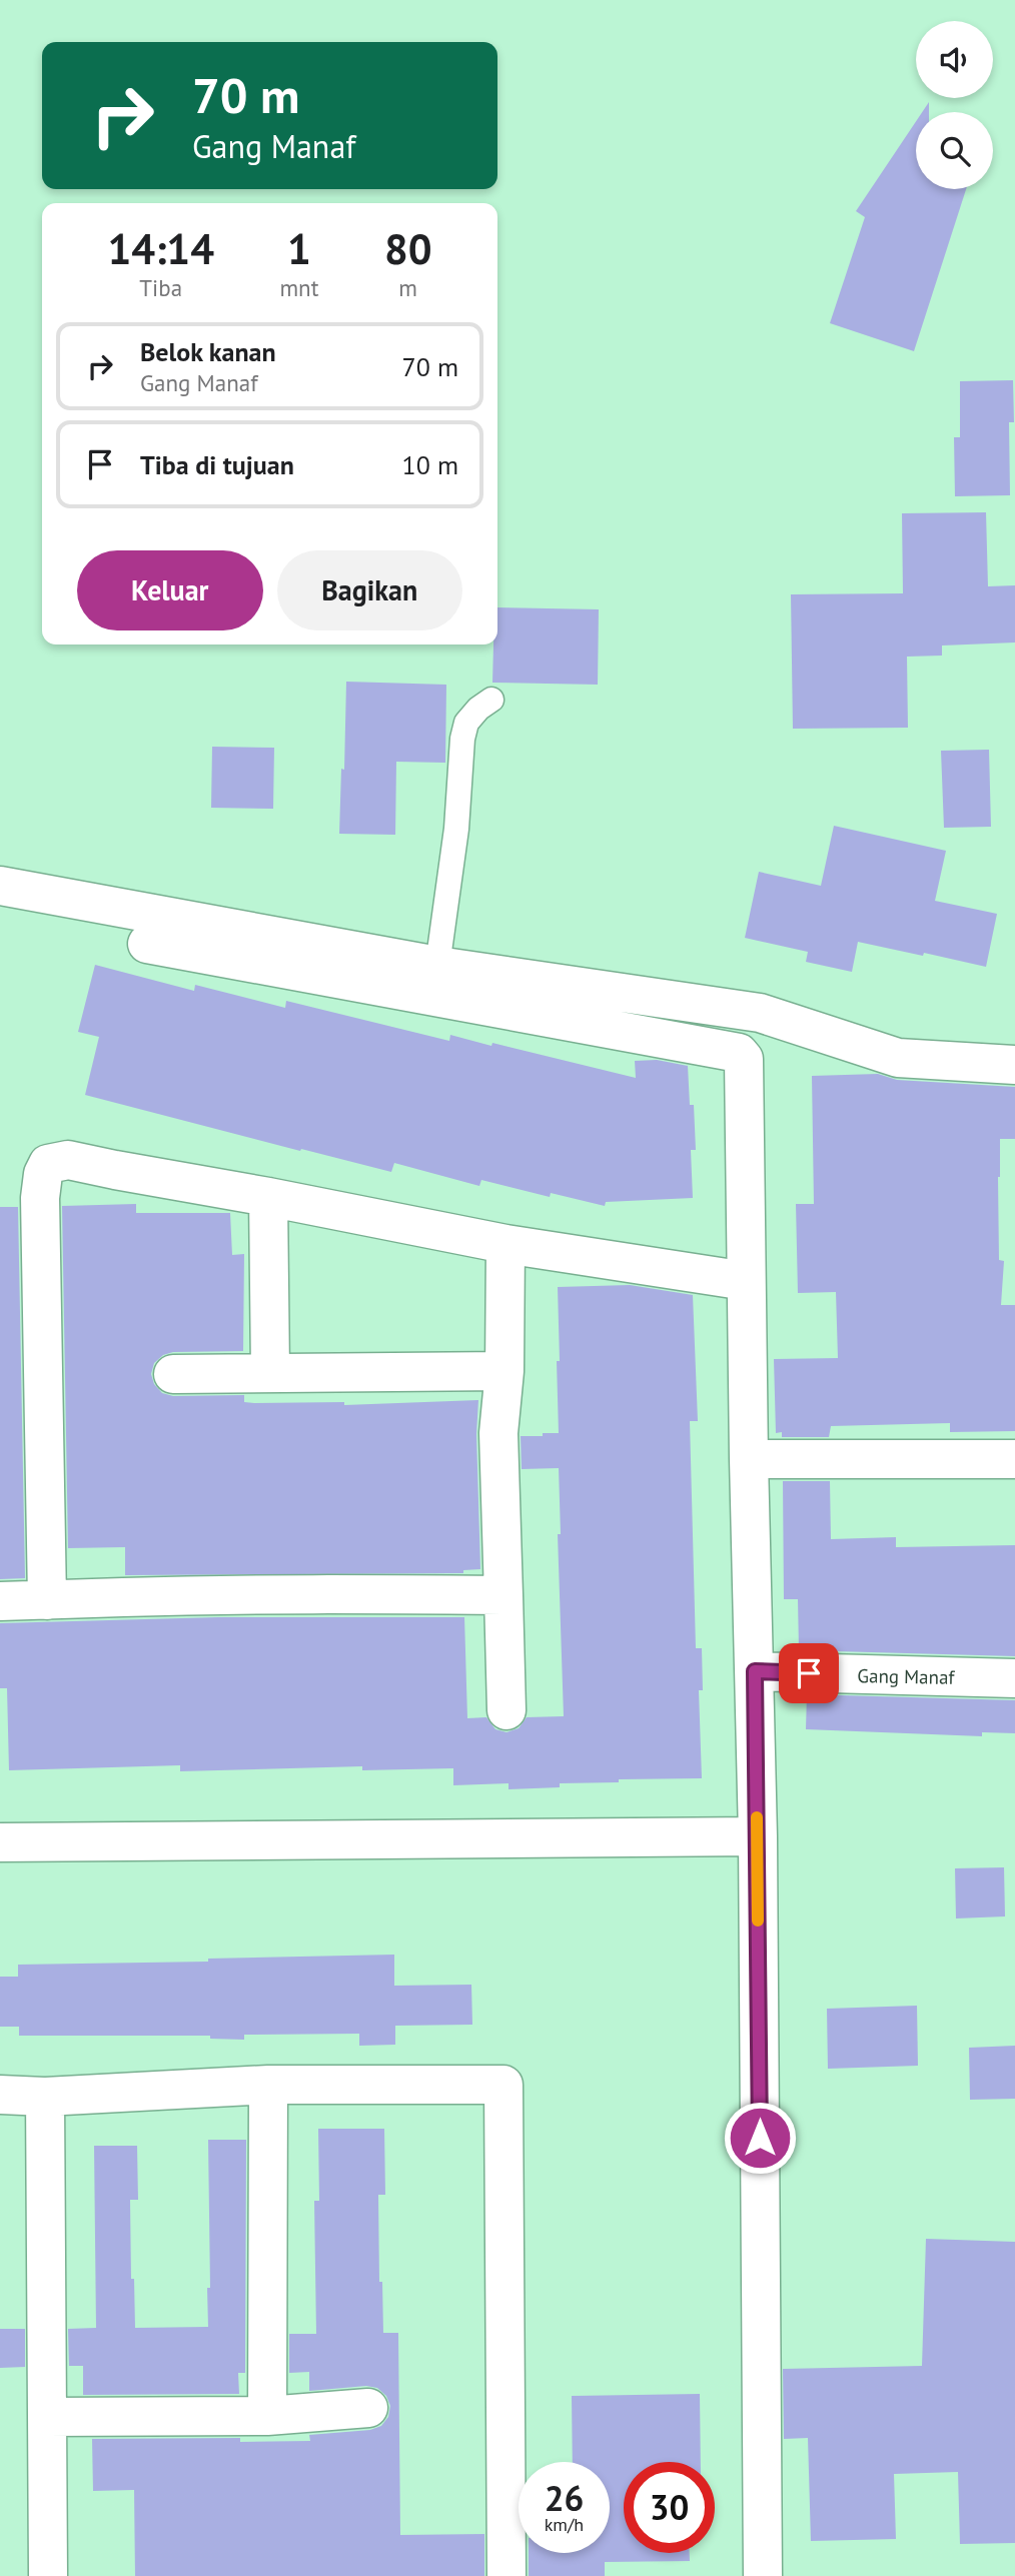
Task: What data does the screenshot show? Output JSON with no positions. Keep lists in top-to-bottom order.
{
  "streets": {
    "street": ["Gang Manaf"]
  },
  "page": {
    "turn": ["70 m", "Gang Manaf"],
    "eta": [
      "14:14",
      "Tiba",
      "1",
      "mnt",
      "80",
      "m"
    ],
    "list": [
      {
        "name": "Belok kanan",
        "note": "Gang Manaf",
        "value": "70 m"
      },
      {
        "name": "Tiba di tujuan",
        "value": "10 m"
      }
    ],
    "buttons": ["Keluar", "Bagikan"],
    "speed": "26 km/h",
    "limit": "30"
  }
}
